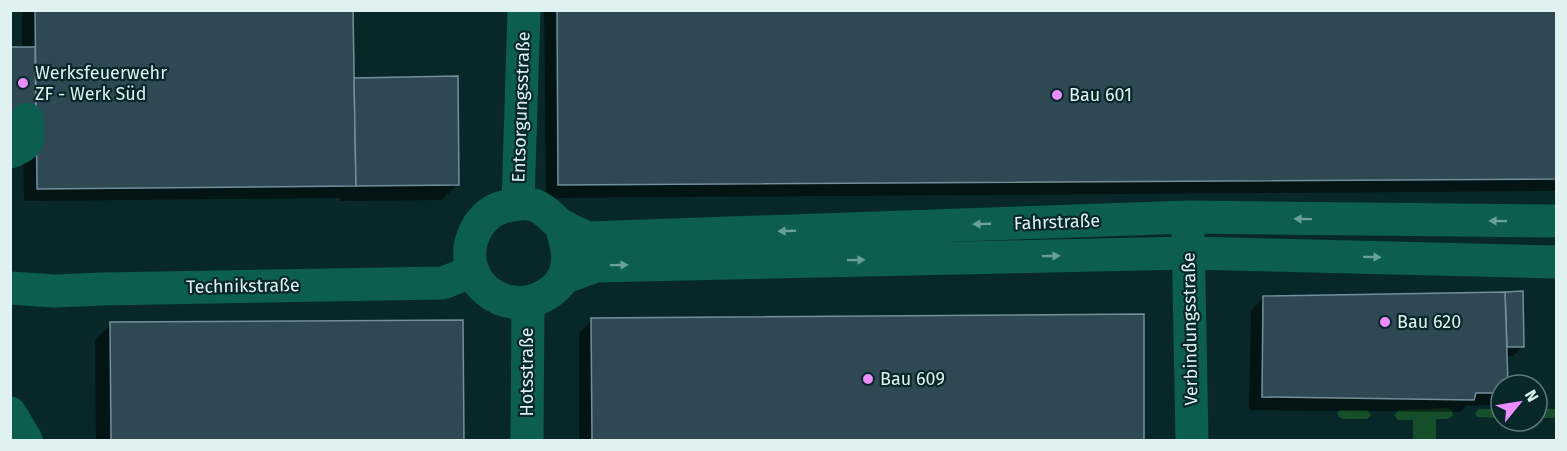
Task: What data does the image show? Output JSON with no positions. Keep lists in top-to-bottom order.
{
  "streets": {
    "lane": [
      "Entsorgungsstraße",
      "Fahrstraße",
      "Technikstraße",
      "Verbindungsstraße",
      "Hotsstraße"
    ]
  },
  "crossings": [
    ["Entsorgungsstraße", "Fahrstraße"],
    ["Entsorgungsstraße", "Technikstraße"],
    ["Entsorgungsstraße", "Hotsstraße"],
    ["Fahrstraße", "Technikstraße"],
    ["Fahrstraße", "Verbindungsstraße"],
    ["Fahrstraße", "Hotsstraße"],
    ["Technikstraße", "Hotsstraße"]
  ],
  "places": [
    "Werksfeuerwehr ZF - Werk Süd",
    "Bau 601",
    "Bau 620",
    "Bau 609"
  ],
  "north": "top right"
}
